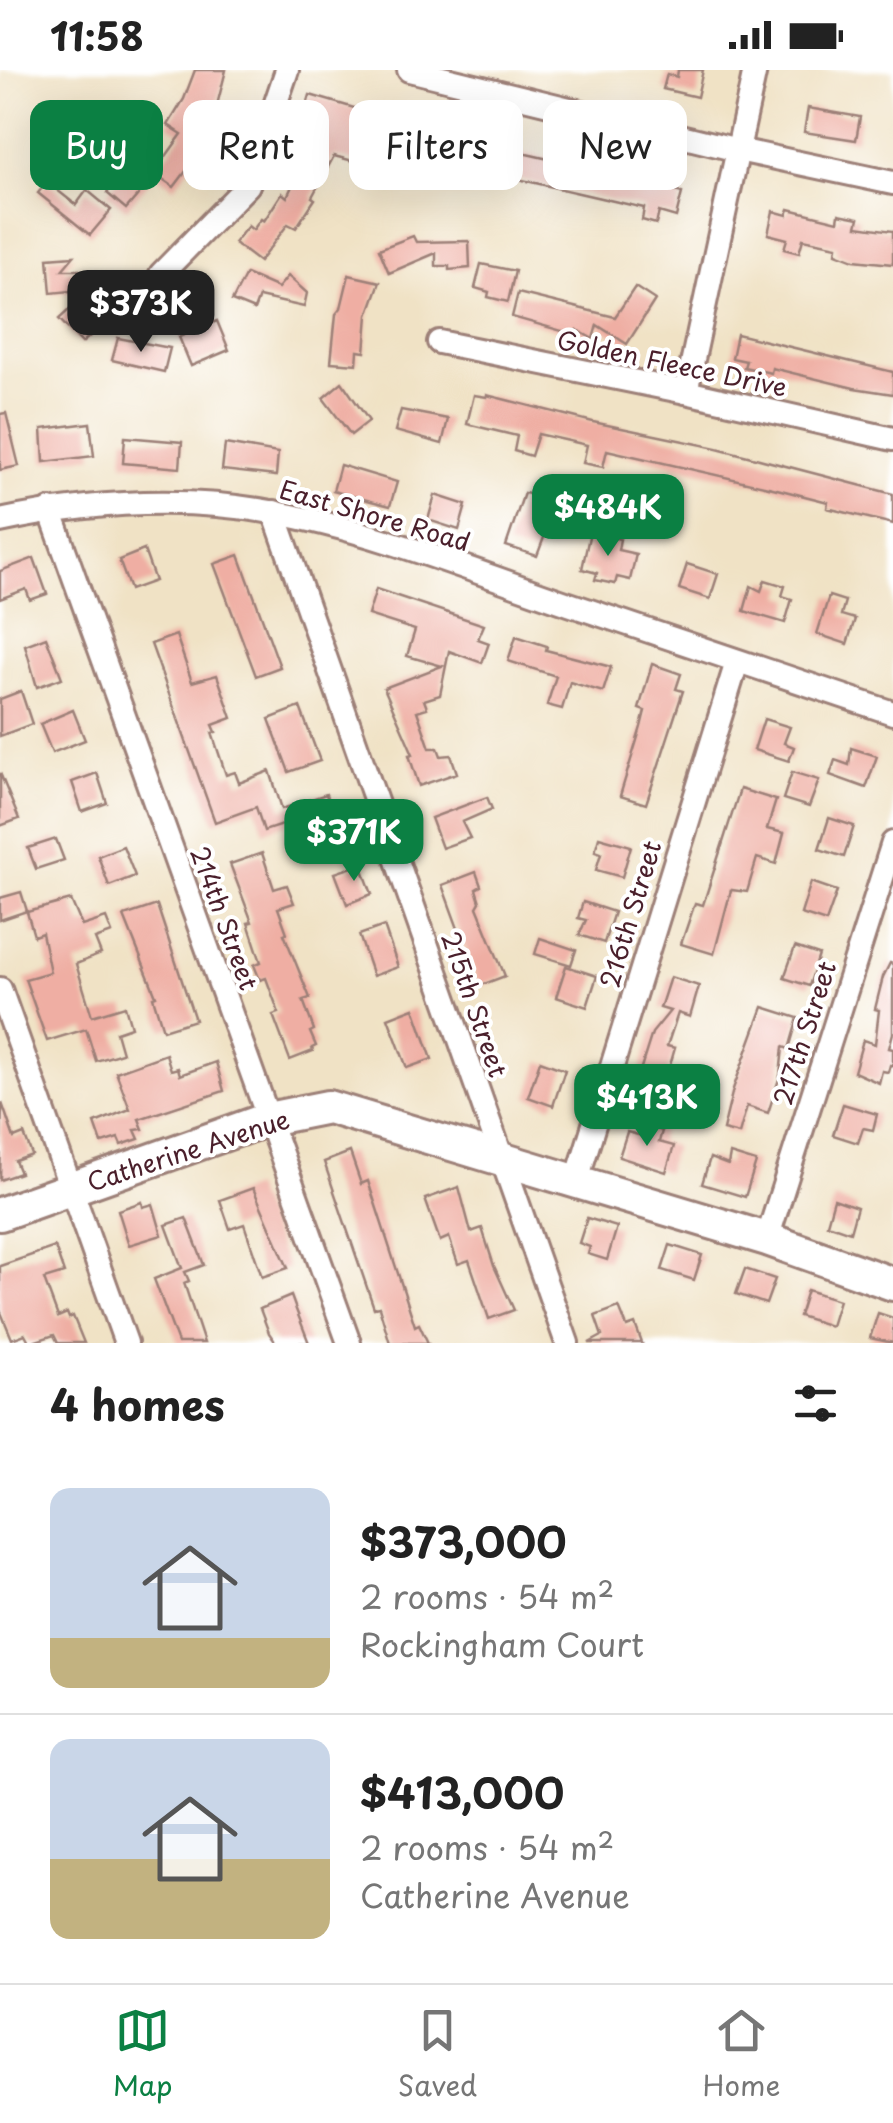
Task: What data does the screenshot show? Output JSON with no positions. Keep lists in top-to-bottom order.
{
  "streets": {
    "street": [
      "Golden Fleece Drive",
      "East Shore Road",
      "216th Street",
      "214th Street",
      "215th Street",
      "217th Street",
      "Catherine Avenue"
    ]
  },
  "crossings": [
    ["East Shore Road", "216th Street"],
    ["East Shore Road", "214th Street"],
    ["East Shore Road", "215th Street"],
    ["216th Street", "Catherine Avenue"],
    ["214th Street", "Catherine Avenue"],
    ["215th Street", "Catherine Avenue"],
    ["217th Street", "Catherine Avenue"]
  ],
  "page": {
    "status": "11:58",
    "chip": [
      "Buy",
      "Rent",
      "Filters",
      "New"
    ],
    "price": [
      "$373K",
      "$484K",
      "$371K",
      "$413K"
    ],
    "heading": "4 homes",
    "list": [
      {
        "name": "$373,000",
        "note": "2 rooms · 54 m² · Rockingham Court"
      },
      {
        "name": "$413,000",
        "note": "2 rooms · 54 m² · Catherine Avenue"
      }
    ],
    "tabs": ["Map", "Saved", "Home"]
  }
}
